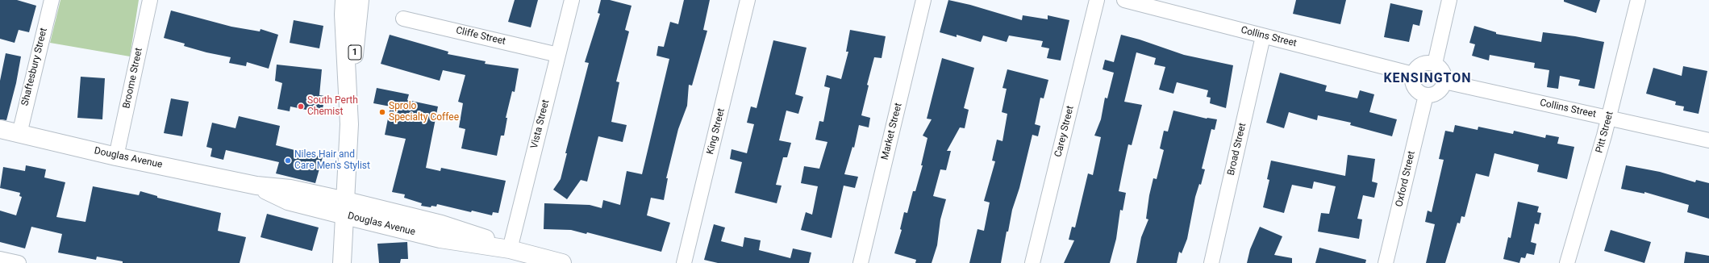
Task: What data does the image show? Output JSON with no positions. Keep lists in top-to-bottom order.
{
  "streets": {
    "main road": ["1", "Douglas Avenue"],
    "street": [
      "Cliffe Street",
      "Collins Street",
      "Shaftesbury Street",
      "Broome Street",
      "Vista Street",
      "King Street",
      "Market Street",
      "Carey Street",
      "Pitt Street",
      "Broad Street",
      "Oxford Street"
    ]
  },
  "crossings": [
    ["Cliffe Street", "Vista Street"],
    ["Collins Street", "Pitt Street"],
    ["Collins Street", "Broad Street"],
    ["Collins Street", "Oxford Street"],
    ["1", "Douglas Avenue"],
    ["Shaftesbury Street", "Douglas Avenue"],
    ["Broome Street", "Douglas Avenue"],
    ["Vista Street", "Douglas Avenue"]
  ],
  "districts": ["KENSINGTON"],
  "places": ["South Perth Chemist", "Sprolo Specialty Coffee", "Niles Hair and Care Men's Stylist"]
}
